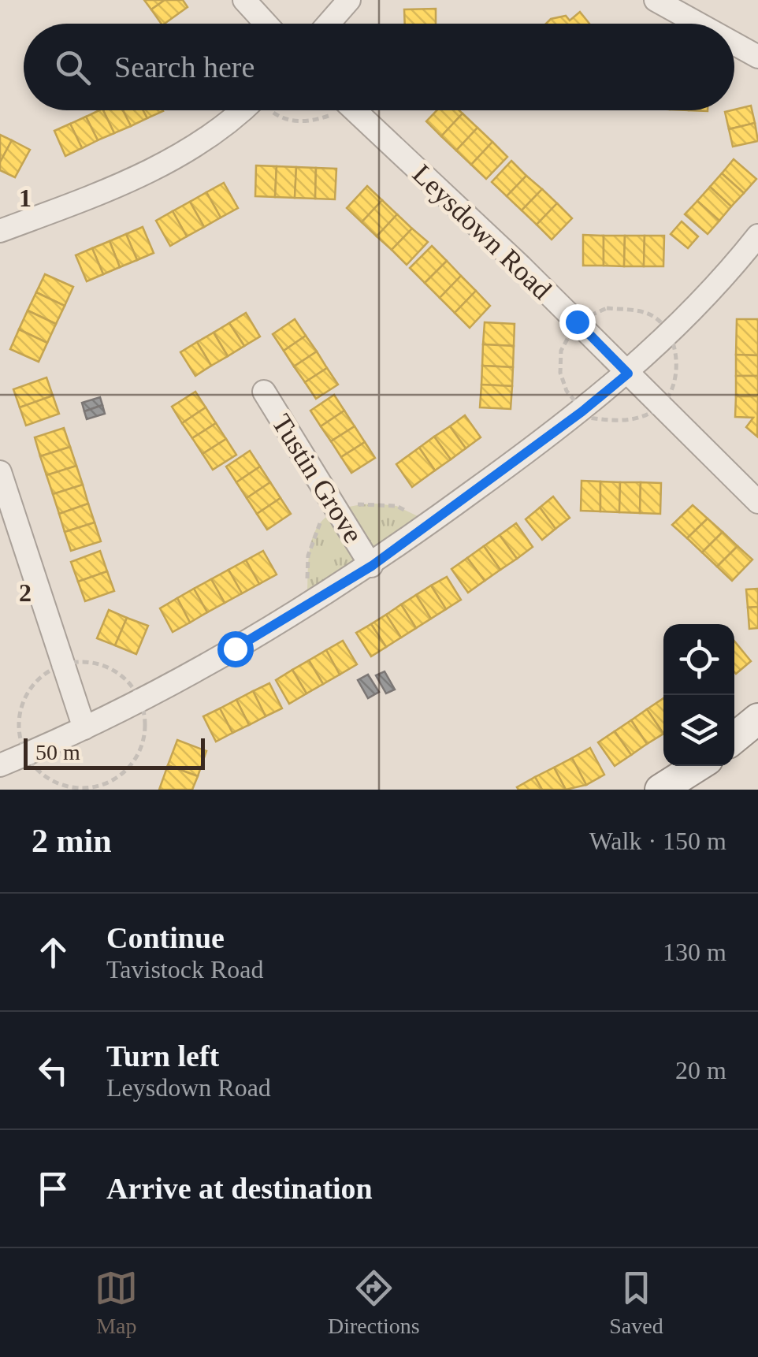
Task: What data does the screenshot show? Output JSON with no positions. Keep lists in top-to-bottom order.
{
  "streets": {
    "street": ["Leysdown Road", "Tustin Grove"]
  },
  "scale_bar": "50 m",
  "page": {
    "search": "Search here",
    "scale": "50 m",
    "heading": ["2 min", "Walk · 150 m"],
    "list": [
      ["Continue", "Tavistock Road", "130 m"],
      ["Turn left", "Leysdown Road", "20 m"],
      "Arrive at destination"
    ],
    "nav": ["Map", "Directions", "Saved"]
  },
  "grid": {
    "rows": ["1", "2"]
  }
}
